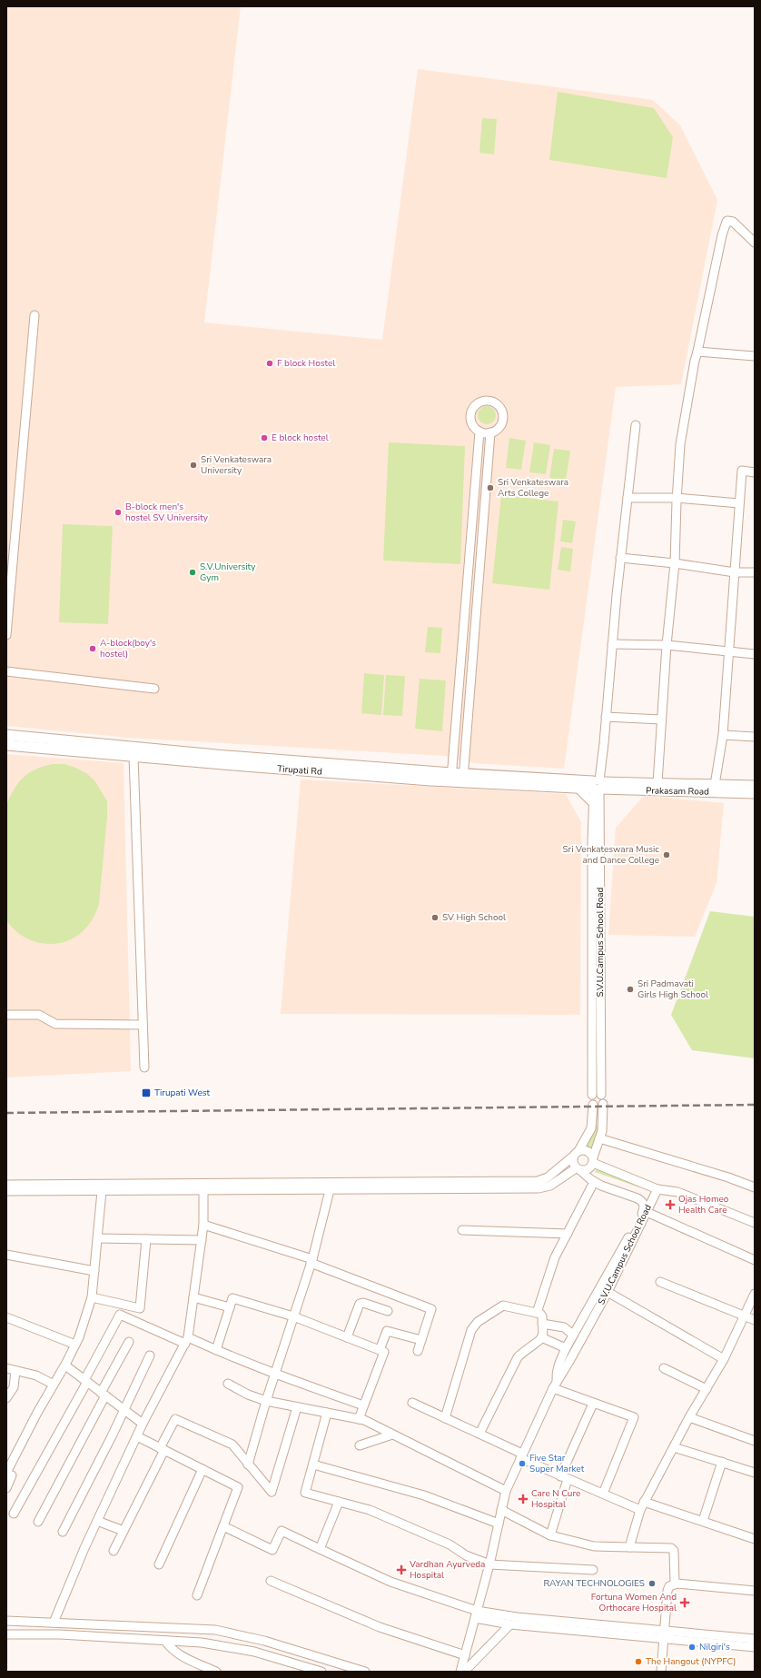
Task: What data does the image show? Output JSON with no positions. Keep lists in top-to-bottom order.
{
  "streets": {
    "main road": ["Tirupati Rd", "Prakasam Road"],
    "street": ["S.V.U.Campus School Road"]
  },
  "crossings": [
    ["Tirupati Rd", "Prakasam Road"],
    ["Tirupati Rd", "S.V.U.Campus School Road"],
    ["Prakasam Road", "S.V.U.Campus School Road"]
  ],
  "places": {
    "other": [
      "F block Hostel",
      "E block hostel",
      "Sri Venkateswara University",
      "Sri Venkateswara Arts College",
      "B-block men's hostel SV University",
      "S.V.University Gym",
      "A-block(boy's hostel)",
      "Sri Venkateswara Music and Dance College",
      "SV High School",
      "Sri Padmavati Girls High School",
      "Five Star Super Market",
      "RAYAN TECHNOLOGIES",
      "Nilgiri's",
      "The Hangout (NYPFC)"
    ],
    "transit": ["Tirupati West"],
    "health": [
      "Ojas Homeo Health Care",
      "Care N Cure Hospital",
      "Vardhan Ayurveda Hospital",
      "Fortuna Women And Orthocare Hospital"
    ]
  }
}
